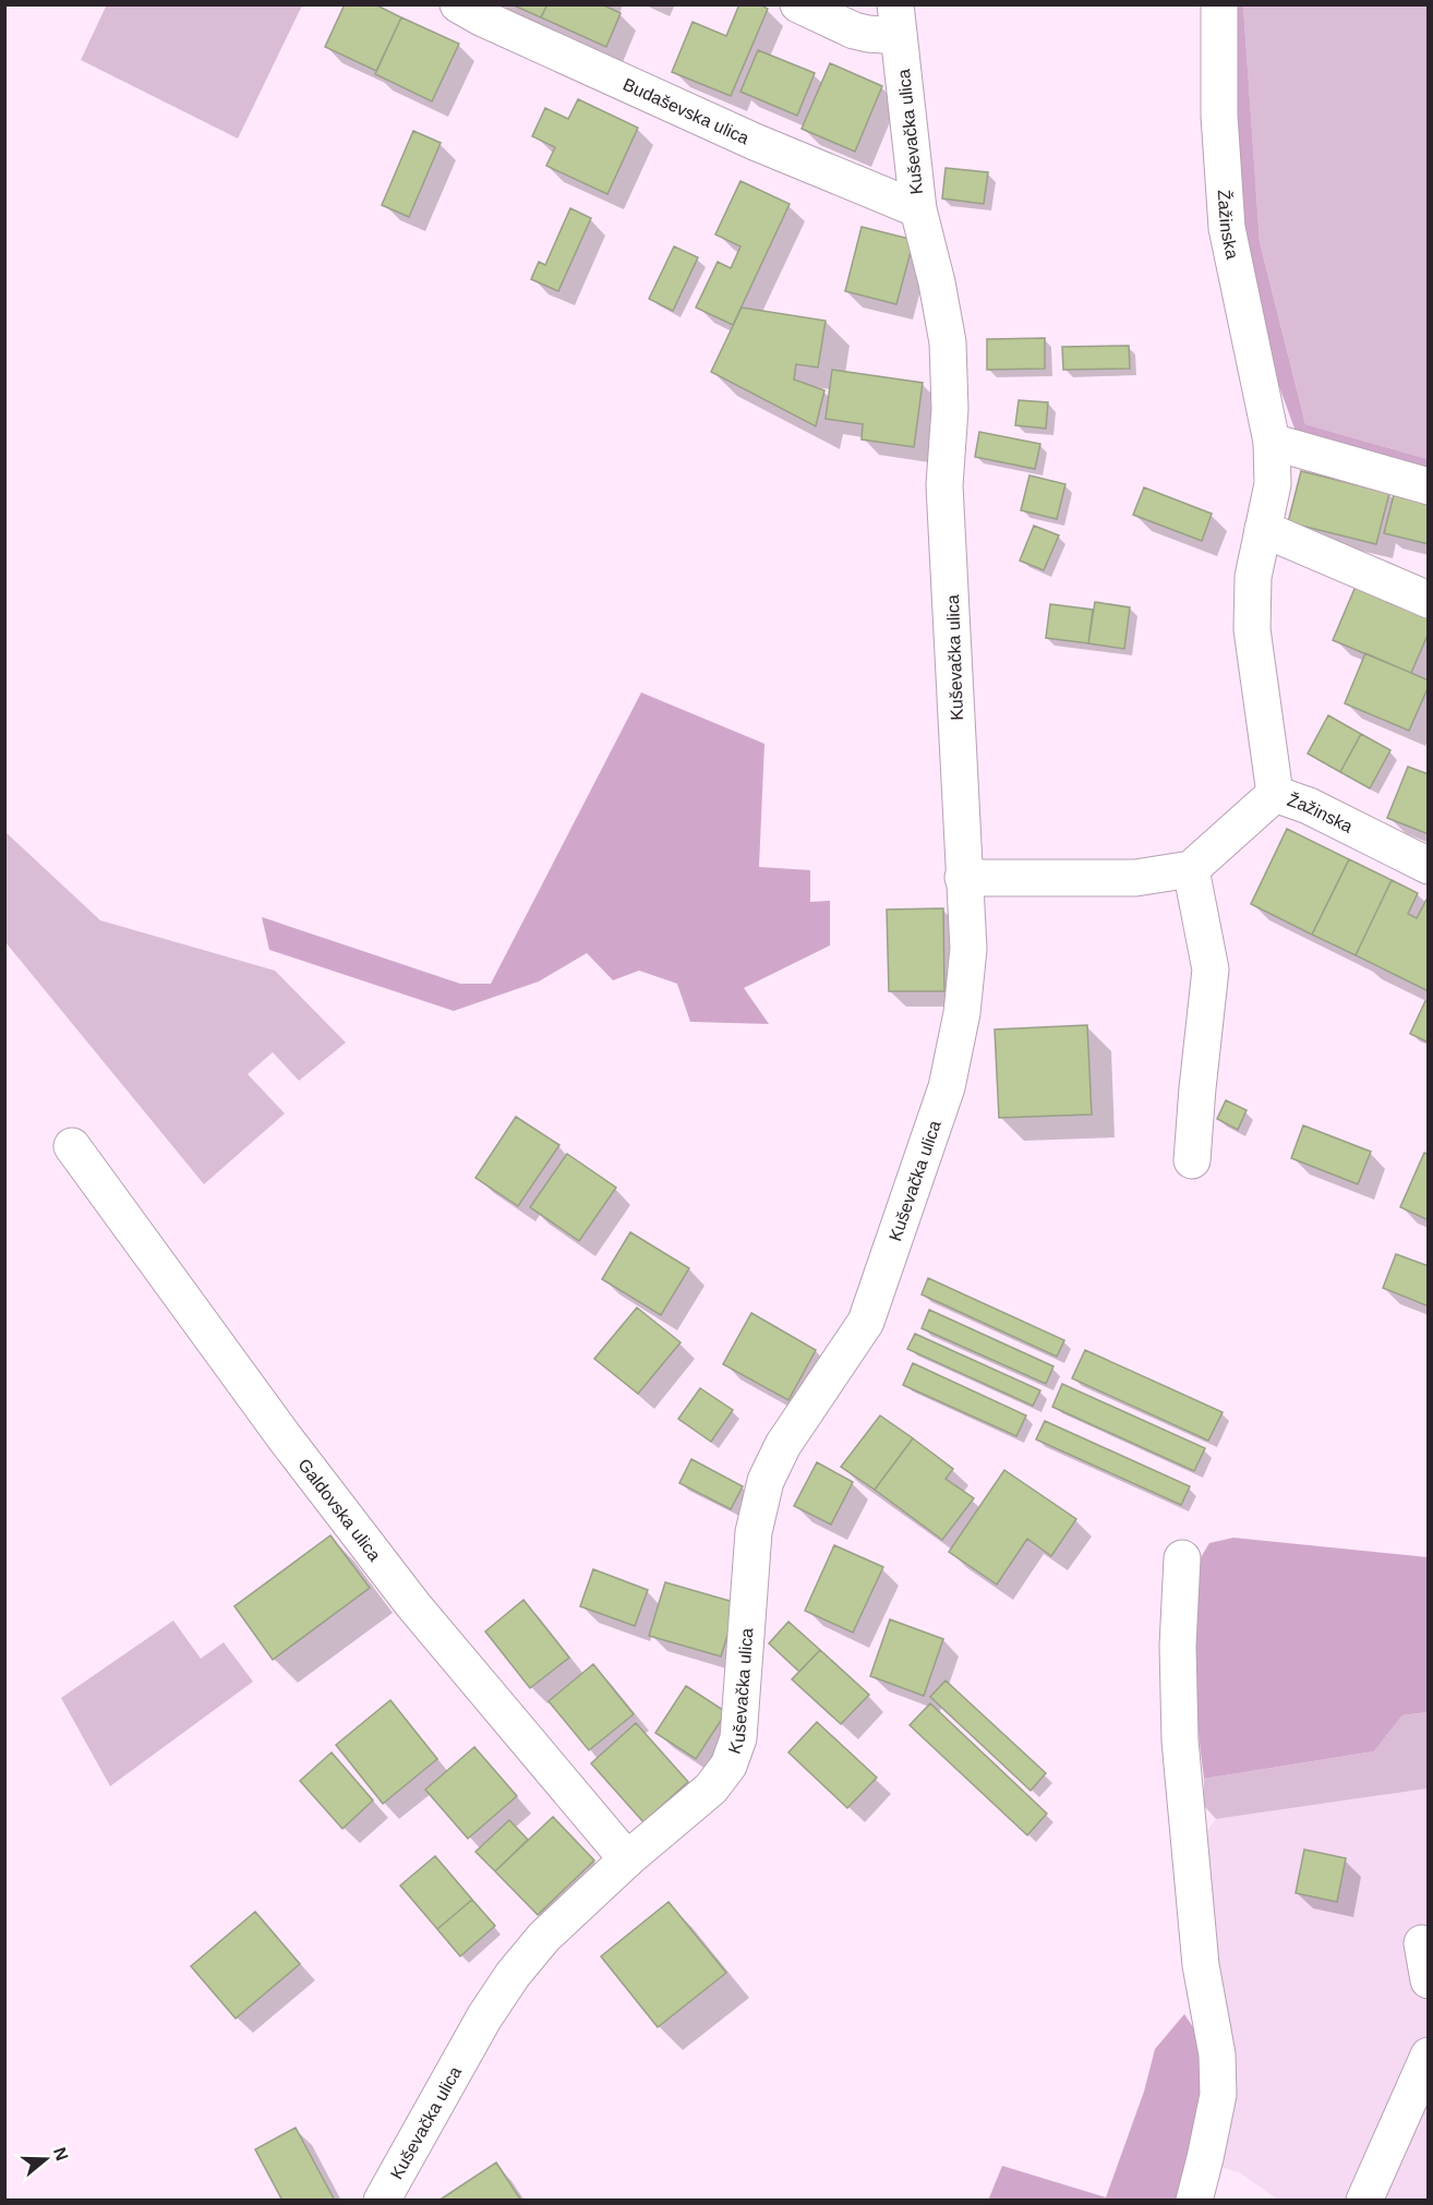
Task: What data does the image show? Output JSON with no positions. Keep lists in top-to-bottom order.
{
  "streets": {
    "street": [
      "Budaševska ulica",
      "Kuševačka ulica",
      "Žažinska",
      "Galdovska ulica"
    ]
  },
  "crossings": [
    ["Budaševska ulica", "Kuševačka ulica"],
    ["Kuševačka ulica", "Galdovska ulica"]
  ],
  "north": "right"
}
